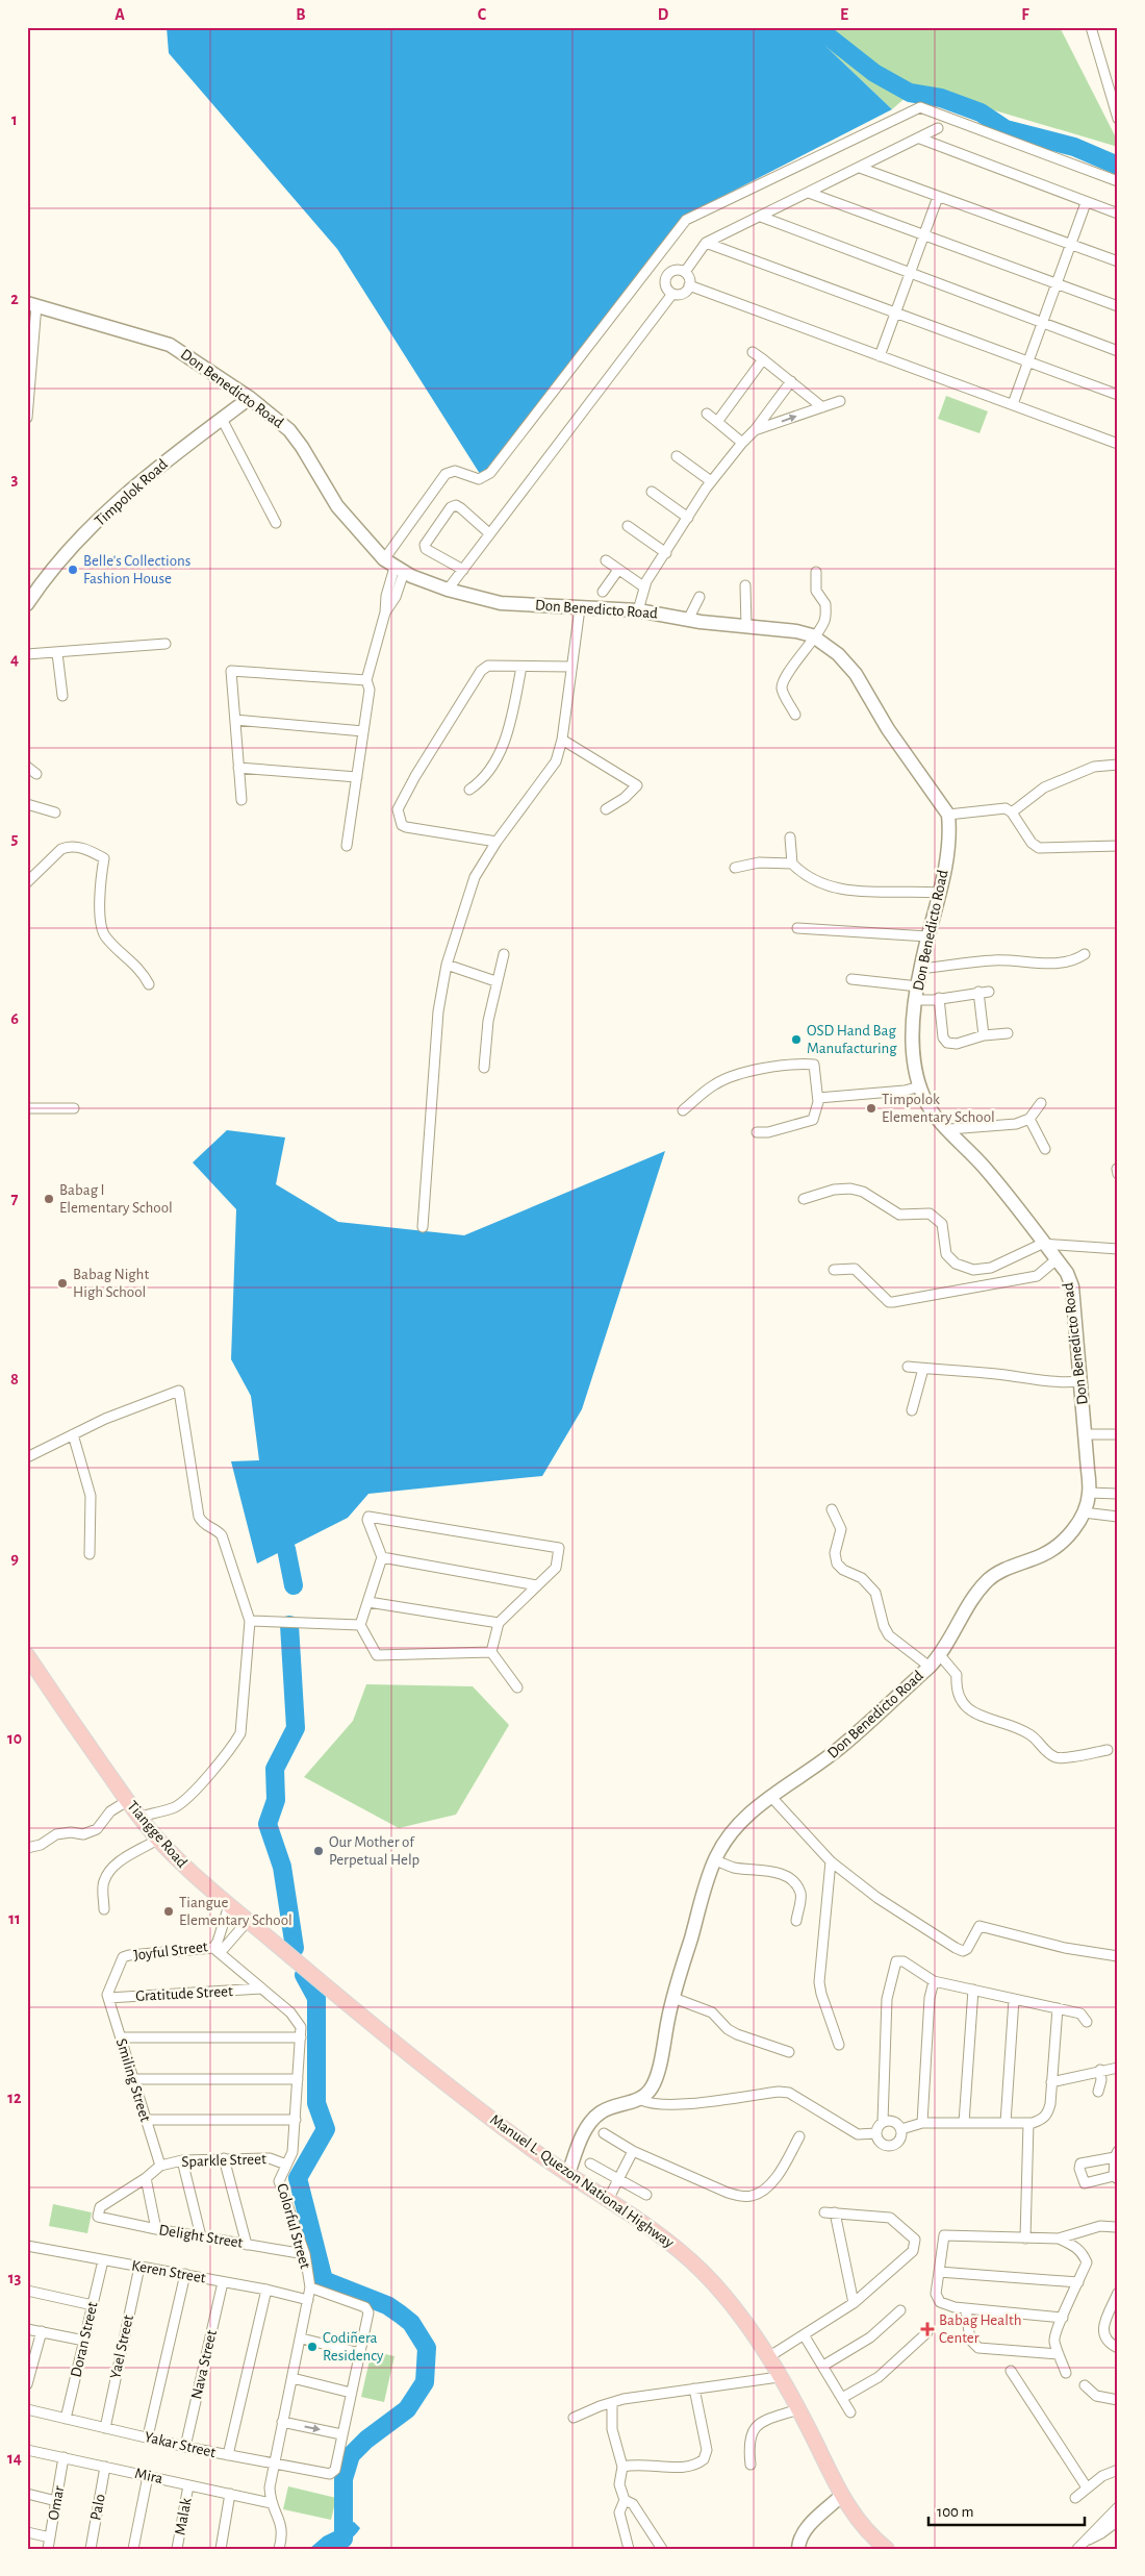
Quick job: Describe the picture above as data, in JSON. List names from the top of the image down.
{
  "streets": {
    "main road": ["Tiangge Road", "Manuel L. Quezon National Highway"],
    "street": [
      "Don Benedicto Road",
      "Timpolok Road",
      "Joyful Street",
      "Gratitude Street",
      "Smiling Street",
      "Sparkle Street",
      "Colorful Street",
      "Delight Street",
      "Keren Street",
      "Doran Street",
      "Yael Street",
      "Nava Street",
      "Yakar Street",
      "Mira",
      "Omar",
      "Palo",
      "Malak"
    ]
  },
  "crossings": [
    ["Don Benedicto Road", "Timpolok Road"],
    ["Tiangge Road", "Joyful Street"],
    ["Tiangge Road", "Manuel L. Quezon National Highway"],
    ["Joyful Street", "Gratitude Street"],
    ["Joyful Street", "Smiling Street"],
    ["Gratitude Street", "Smiling Street"],
    ["Gratitude Street", "Colorful Street"],
    ["Smiling Street", "Sparkle Street"],
    ["Sparkle Street", "Colorful Street"],
    ["Colorful Street", "Delight Street"],
    ["Colorful Street", "Keren Street"],
    ["Colorful Street", "Yakar Street"],
    ["Colorful Street", "Mira"],
    ["Keren Street", "Doran Street"],
    ["Keren Street", "Yael Street"],
    ["Keren Street", "Nava Street"],
    ["Doran Street", "Yakar Street"],
    ["Yael Street", "Yakar Street"],
    ["Nava Street", "Yakar Street"],
    ["Mira", "Omar"],
    ["Mira", "Palo"],
    ["Mira", "Malak"]
  ],
  "places": {
    "other": [
      "Belle's Collections Fashion House",
      "OSD Hand Bag Manufacturing",
      "Timpolok Elementary School",
      "Babag I Elementary School",
      "Babag Night High School",
      "Our Mother of Perpetual Help",
      "Tiangue Elementary School",
      "Codiñera Residency"
    ],
    "health": ["Babag Health Center"]
  },
  "scale_bar": "100 m",
  "grid": {
    "columns": [
      "A",
      "B",
      "C",
      "D",
      "E",
      "F"
    ],
    "rows": [
      "1",
      "2",
      "3",
      "4",
      "5",
      "6",
      "7",
      "8",
      "9",
      "10",
      "11",
      "12",
      "13",
      "14"
    ]
  }
}
